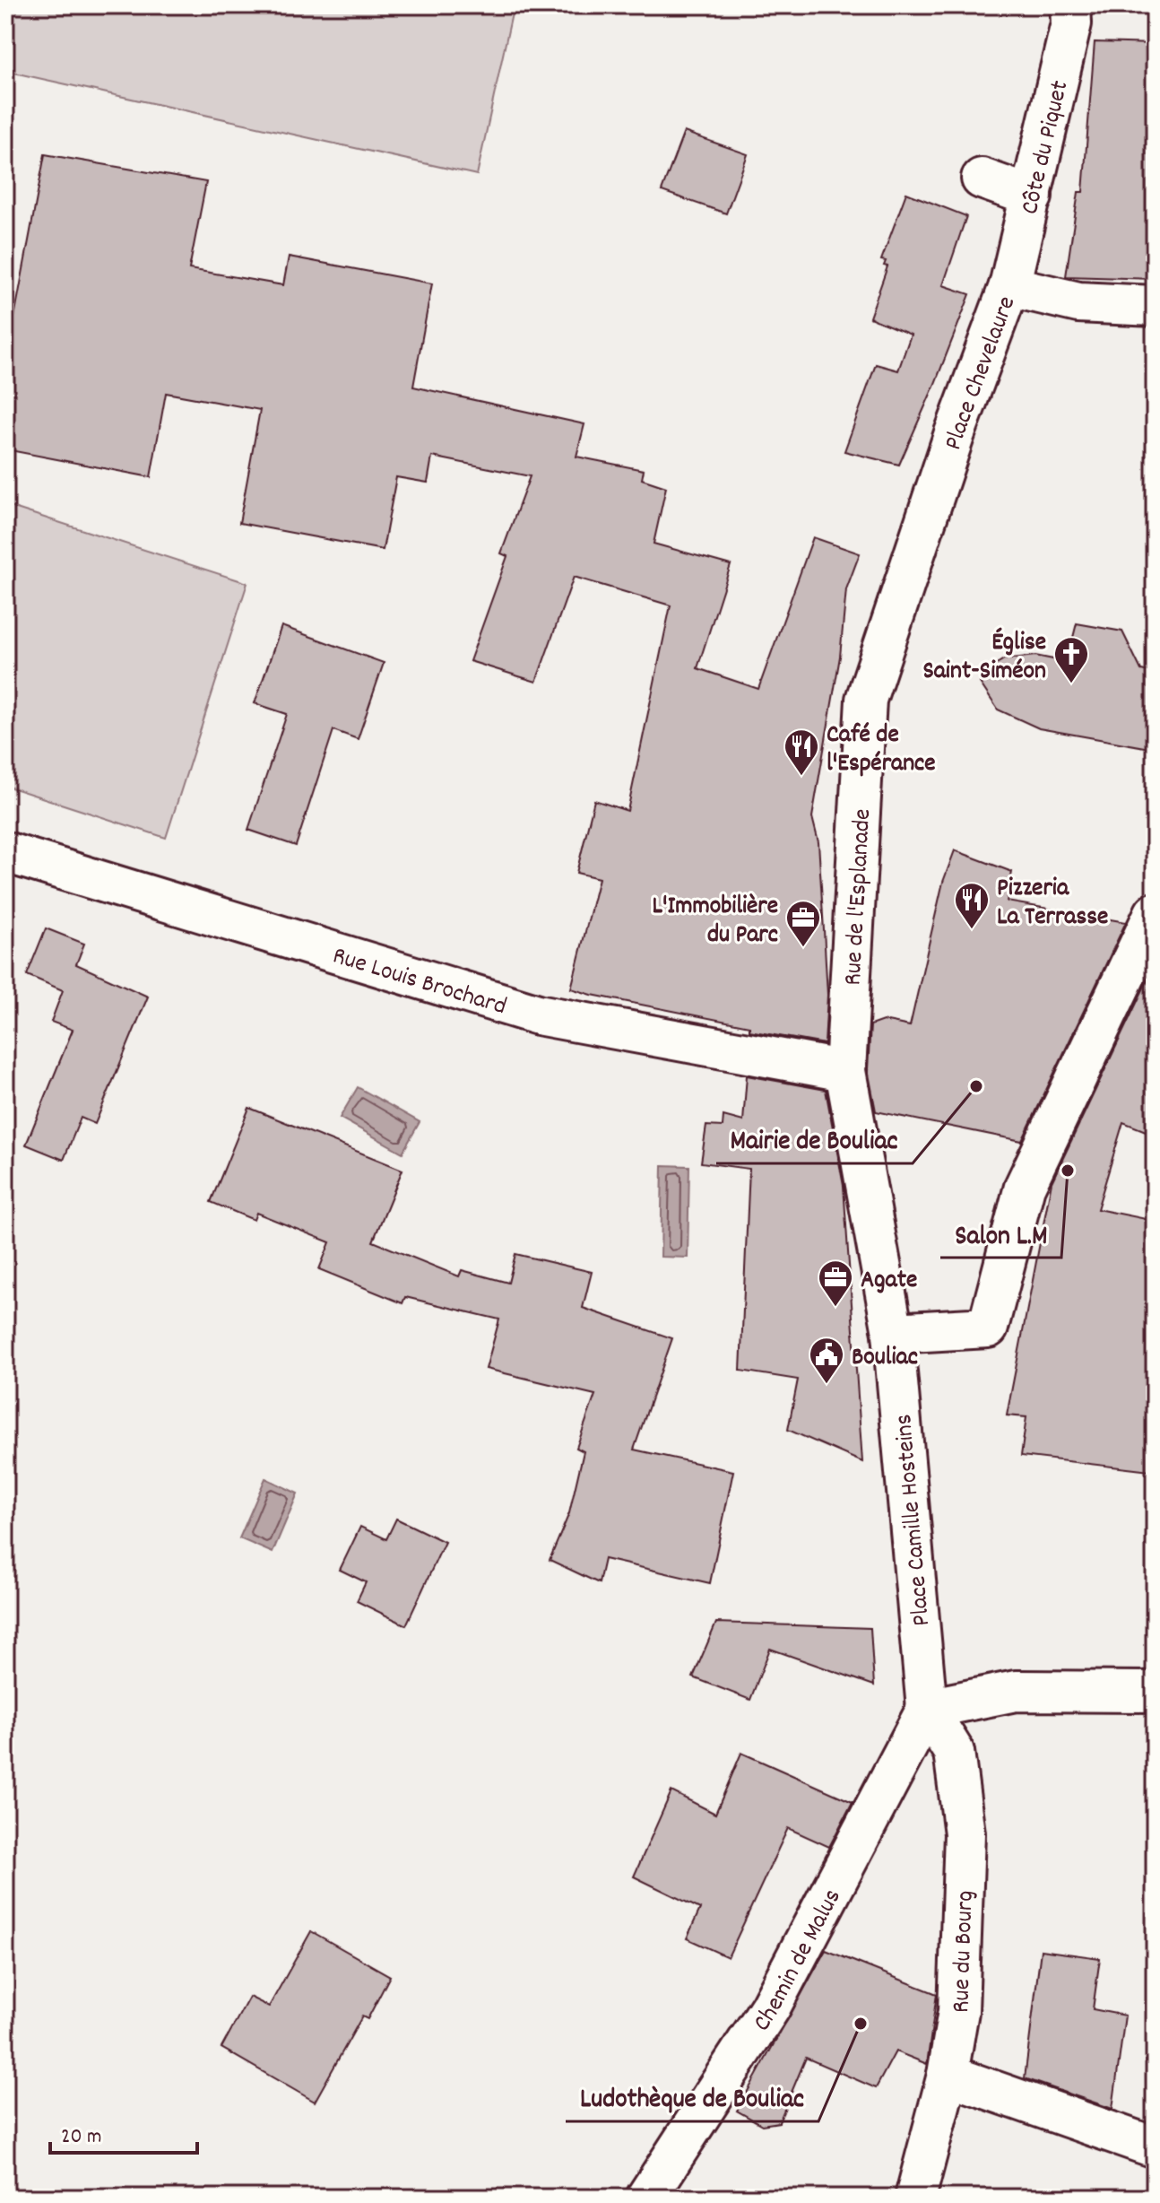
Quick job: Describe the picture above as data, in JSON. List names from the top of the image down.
{
  "streets": {
    "street": [
      "Côte du Piquet",
      "Place Chevelaure",
      "Rue de l'Esplanade",
      "Rue Louis Brochard",
      "Place Camille Hosteins",
      "Rue du Bourg",
      "Chemin de Malus"
    ]
  },
  "crossings": [
    ["Côte du Piquet", "Place Chevelaure"],
    ["Place Chevelaure", "Rue de l'Esplanade"],
    ["Rue de l'Esplanade", "Rue Louis Brochard"],
    ["Rue de l'Esplanade", "Place Camille Hosteins"],
    ["Rue Louis Brochard", "Place Camille Hosteins"],
    ["Place Camille Hosteins", "Rue du Bourg"],
    ["Place Camille Hosteins", "Chemin de Malus"],
    ["Rue du Bourg", "Chemin de Malus"]
  ],
  "places": {
    "church": ["Église Saint-Siméon"],
    "restaurant": ["Café de l'Espérance", "Pizzeria La Terrasse"],
    "office": ["L'Immobilière du Parc", "Agate"],
    "other": ["Mairie de Bouliac", "Salon L.M", "Ludothèque de Bouliac"],
    "public building": ["Bouliac"]
  },
  "scale_bar": "20 m"
}
